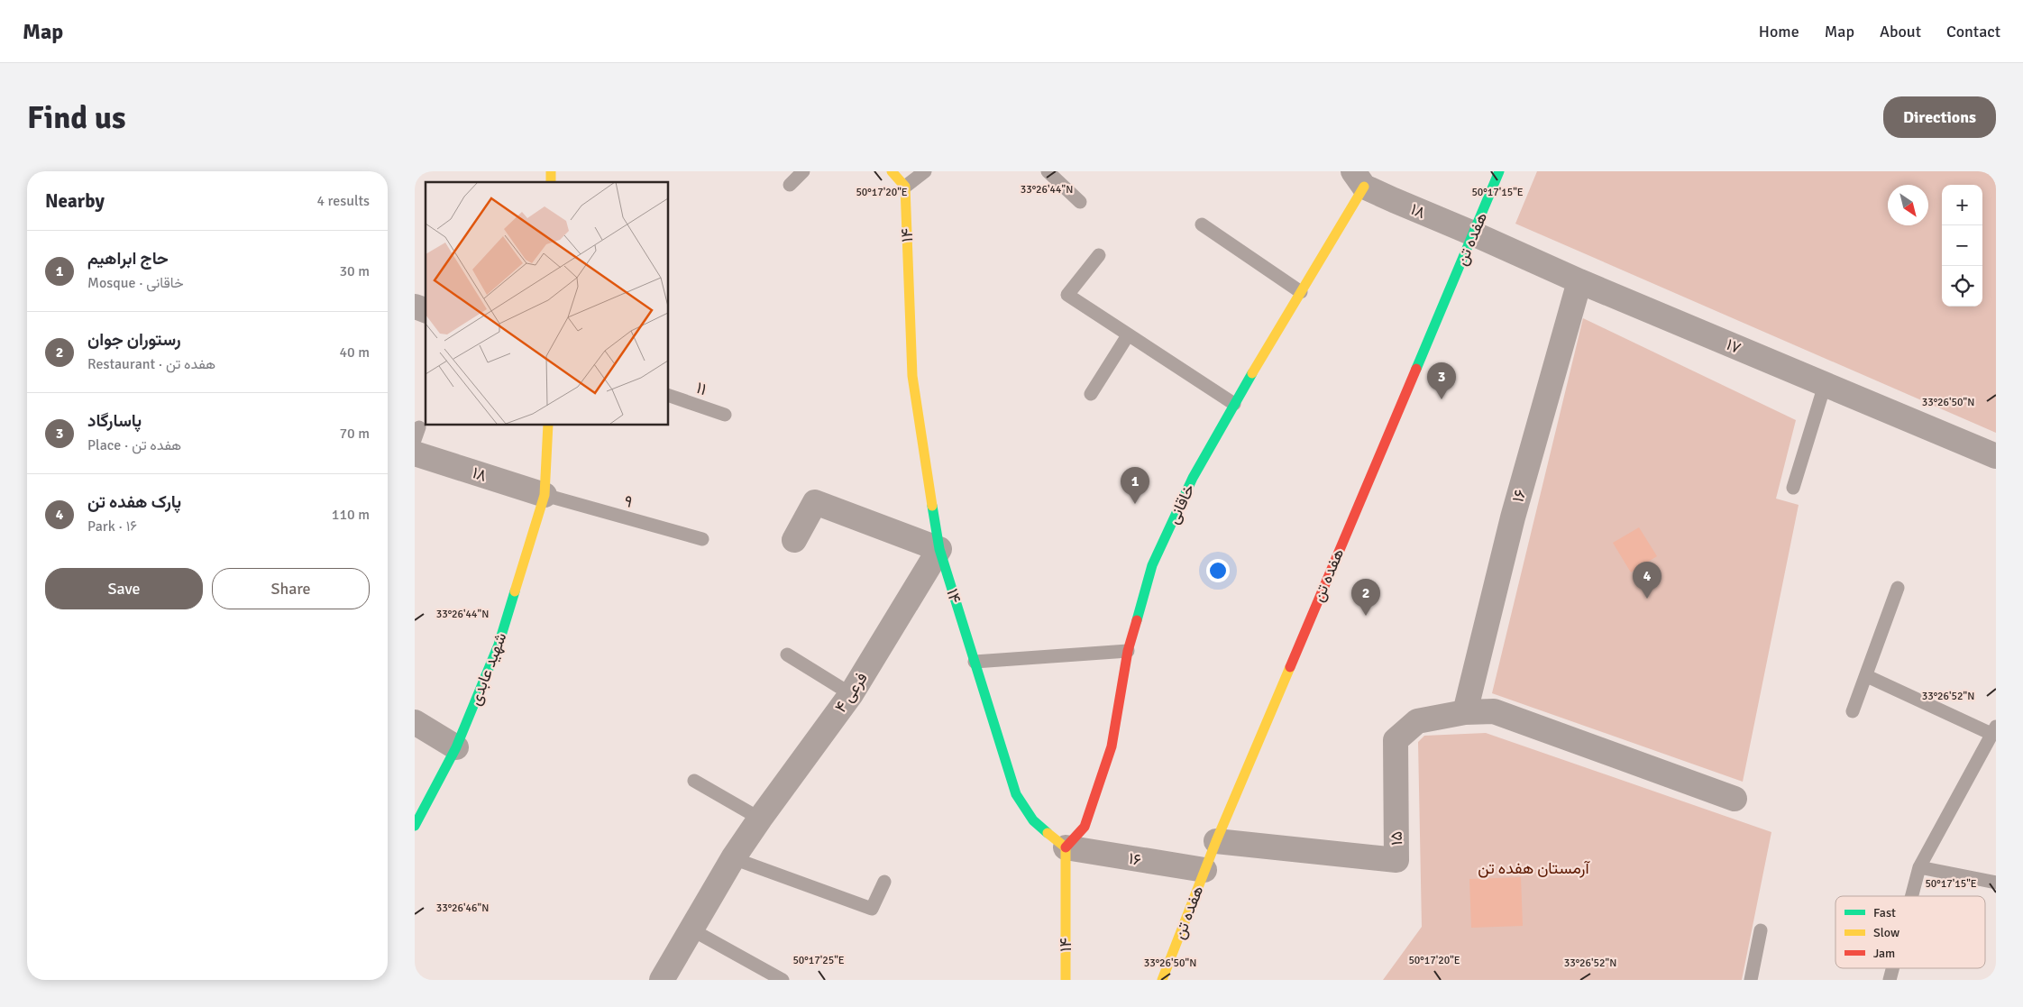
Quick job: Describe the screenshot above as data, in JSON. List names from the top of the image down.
{
  "streets": {
    "street": [
      "۱۸",
      "۱۴",
      "هفده تن",
      "۱۷",
      "۱۶",
      "خاقانی",
      "شهید عابدی",
      "فرعی ۴",
      "۱۵"
    ],
    "lane": ["۱۱", "۹"]
  },
  "crossings": [
    ["۱۸", "هفده تن"],
    ["۱۸", "۱۷"],
    ["۱۸", "۹"],
    ["۱۸", "خاقانی"],
    ["۱۸", "شهید عابدی"],
    ["۱۴", "۱۶"],
    ["۱۴", "خاقانی"],
    ["۱۴", "فرعی ۴"],
    ["هفده تن", "۱۷"],
    ["هفده تن", "۱۶"],
    ["هفده تن", "۱۵"],
    ["۱۷", "۱۶"],
    ["۱۶", "خاقانی"],
    ["۱۶", "۱۵"],
    ["۹", "شهید عابدی"]
  ],
  "parks": ["آرمستان هفده تن"],
  "legend": ["Fast", "Slow", "Jam"],
  "north": "bottom right",
  "page": {
    "header": "Map",
    "nav": [
      "Home",
      "Map",
      "About",
      "Contact"
    ],
    "buttons": [
      "Directions",
      ["Save", "Share"]
    ],
    "title": "Find us",
    "heading": ["Nearby", "4 results"],
    "map_buttons": ["+", "−"],
    "list": [
      {
        "mark": "1",
        "name": "حاج ابراهیم",
        "note": "Mosque · خاقانی",
        "value": "30 m"
      },
      {
        "mark": "2",
        "name": "رستوران جوان",
        "note": "Restaurant · هفده تن",
        "value": "40 m"
      },
      {
        "mark": "3",
        "name": "پاسارگاد",
        "note": "Place · هفده تن",
        "value": "70 m"
      },
      {
        "mark": "4",
        "name": "پارک هفده تن",
        "note": "Park · ۱۶",
        "value": "110 m"
      }
    ],
    "pins": [
      "3",
      "1",
      "4",
      "2"
    ]
  },
  "coordinates": [
    "33°26'44\"N",
    "50°17'20\"E",
    "50°17'15\"E",
    "33°26'50\"N",
    "33°26'52\"N",
    "33°26'46\"N",
    "50°17'25\"E"
  ]
}
